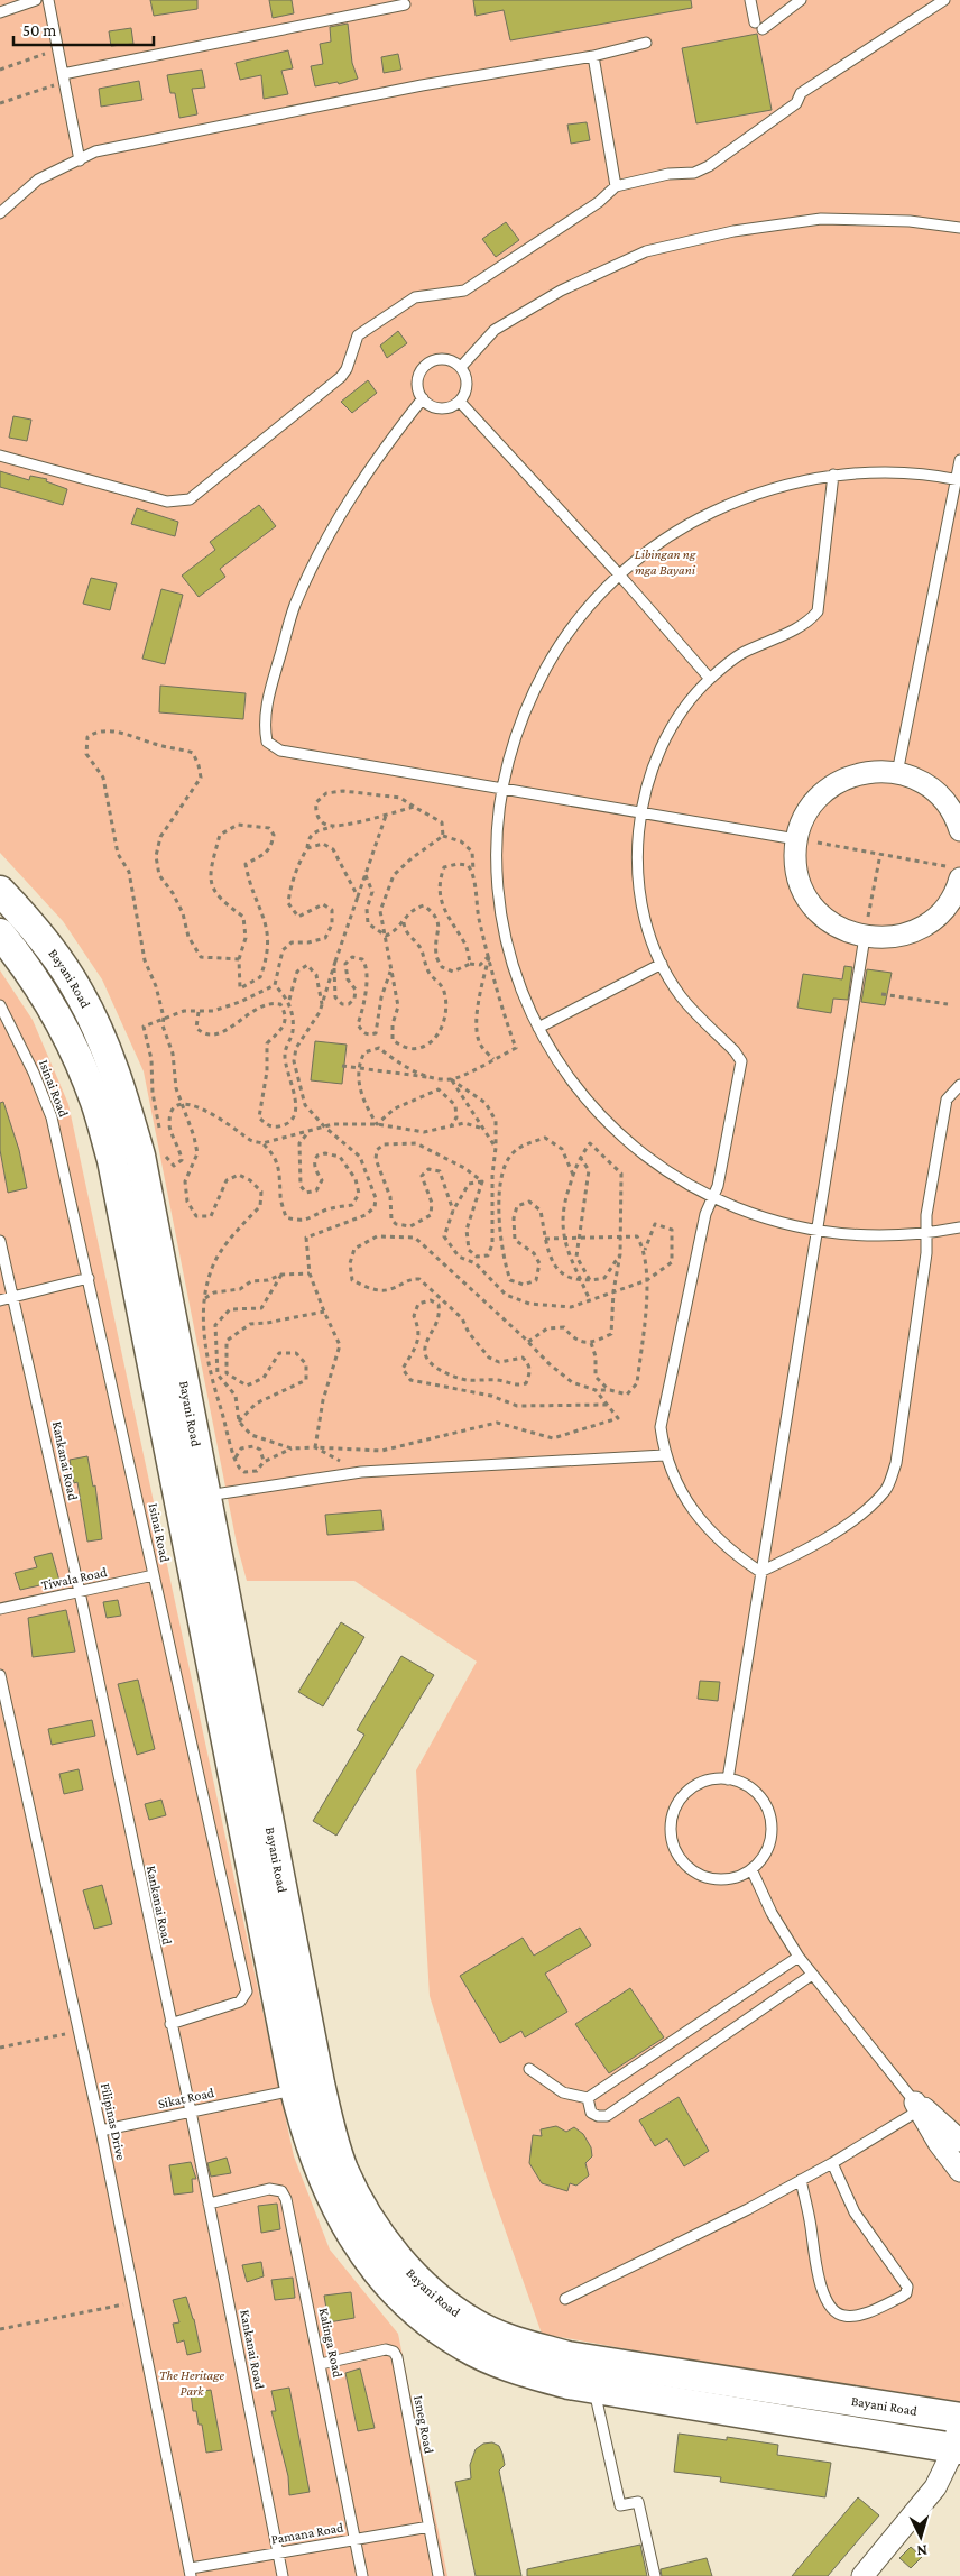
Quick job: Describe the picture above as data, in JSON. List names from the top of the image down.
{
  "streets": {
    "main road": ["Bayani Road"],
    "lane": [
      "Isinai Road",
      "Kankanai Road",
      "Tiwala Road",
      "Sikat Road",
      "Filipinas Drive",
      "Kalinga Road",
      "Isneg Road",
      "Pamana Road"
    ]
  },
  "crossings": [
    ["Bayani Road", "Sikat Road"],
    ["Isinai Road", "Kankanai Road"],
    ["Isinai Road", "Tiwala Road"],
    ["Kankanai Road", "Tiwala Road"],
    ["Kankanai Road", "Sikat Road"],
    ["Kankanai Road", "Kalinga Road"],
    ["Kankanai Road", "Pamana Road"],
    ["Sikat Road", "Filipinas Drive"],
    ["Filipinas Drive", "Pamana Road"],
    ["Kalinga Road", "Isneg Road"],
    ["Kalinga Road", "Pamana Road"],
    ["Isneg Road", "Pamana Road"]
  ],
  "parks": ["Libingan ng mga Bayani", "The Heritage Park"],
  "scale_bar": "50 m",
  "north": "bottom"
}
